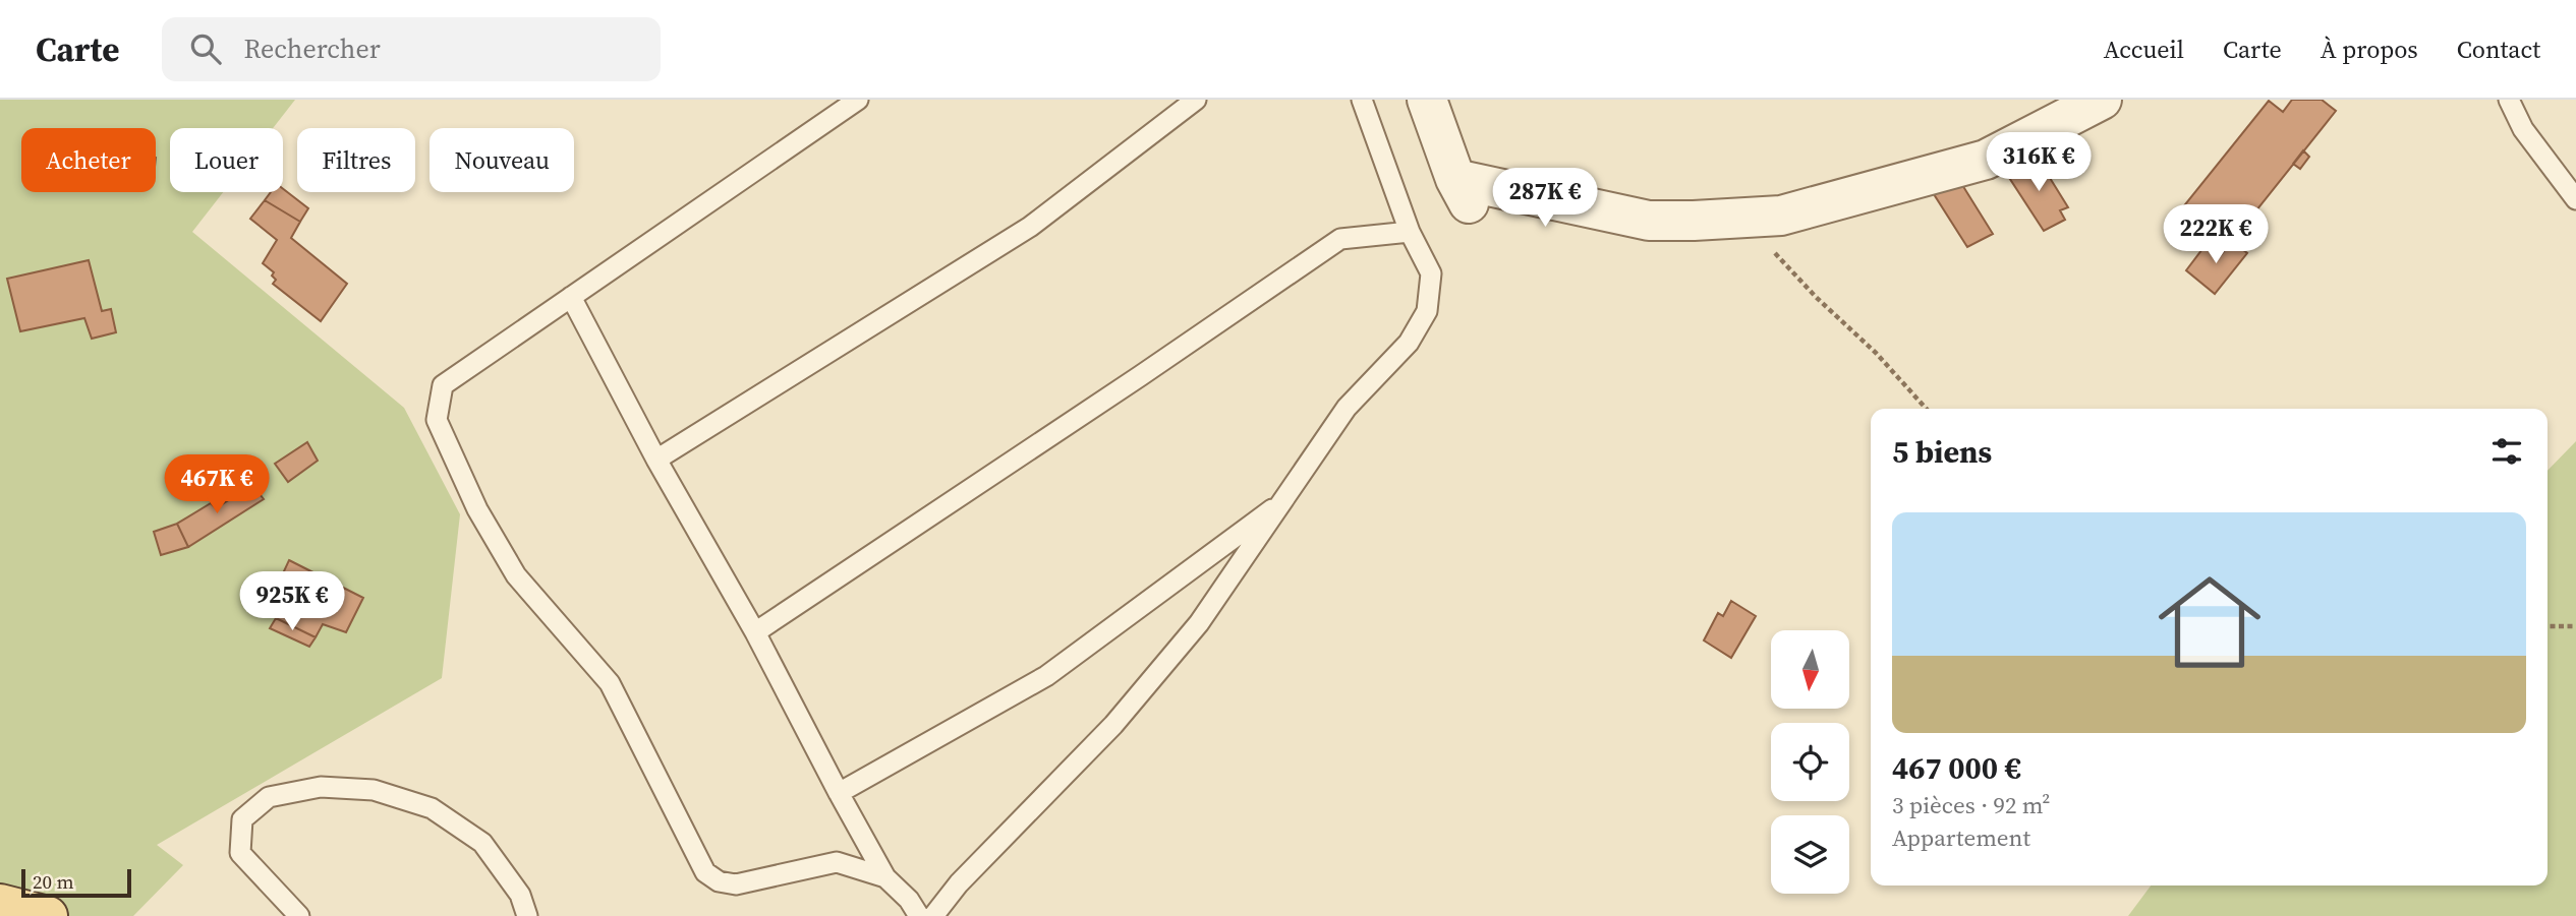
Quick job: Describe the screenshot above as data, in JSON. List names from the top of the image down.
{
  "scale_bar": "20 m",
  "north": "bottom",
  "page": {
    "header": "Carte",
    "search": "Rechercher",
    "nav": [
      "Accueil",
      "Carte",
      "À propos",
      "Contact"
    ],
    "chip": [
      "Acheter",
      "Louer",
      "Filtres",
      "Nouveau"
    ],
    "price": [
      "316K €",
      "287K €",
      "222K €",
      "467K €",
      "925K €"
    ],
    "heading": "5 biens",
    "list": [
      {
        "name": "467 000 €",
        "note": "3 pièces · 92 m² · Appartement"
      }
    ],
    "scale": "20 m"
  }
}
